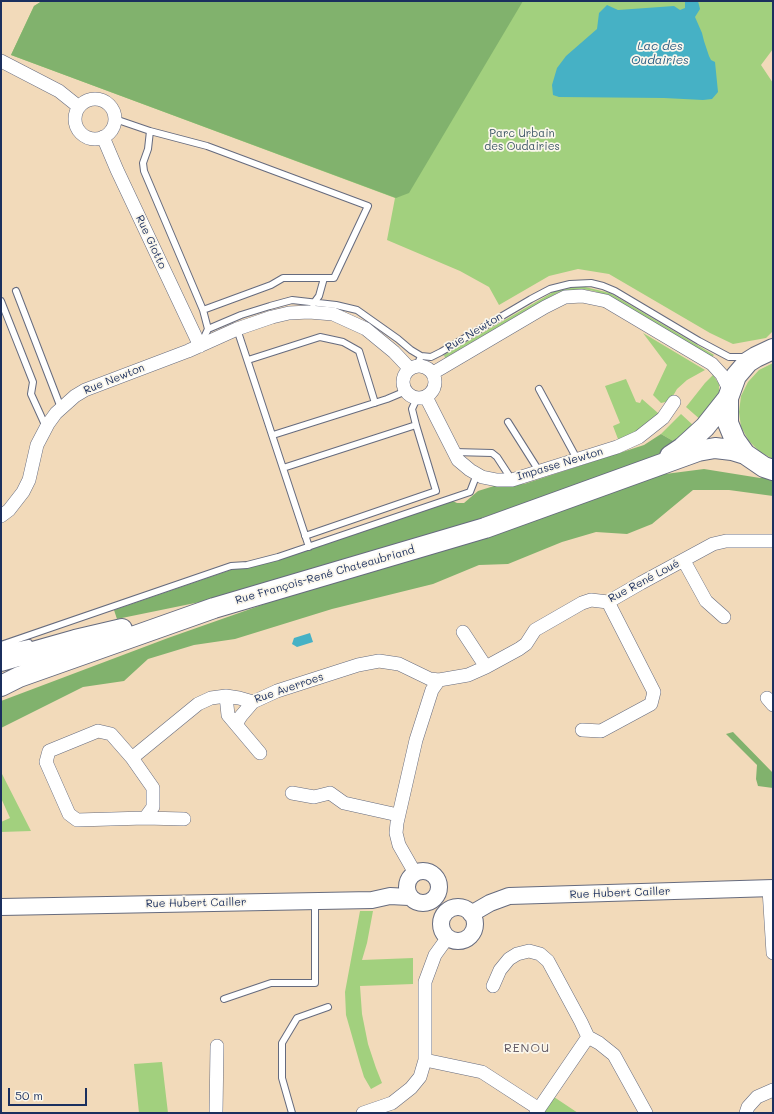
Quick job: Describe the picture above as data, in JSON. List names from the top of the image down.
{
  "streets": {
    "main road": ["Rue François-René Chateaubriand"],
    "street": [
      "Rue Giotto",
      "Rue Newton",
      "Impasse Newton",
      "Rue René Loué",
      "Rue Averroes",
      "Rue Hubert Cailler"
    ]
  },
  "crossings": [
    ["Rue Giotto", "Rue Newton"],
    ["Rue Newton", "Impasse Newton"],
    ["Rue Newton", "Rue François-René Chateaubriand"],
    ["Rue René Loué", "Rue Averroes"]
  ],
  "districts": ["RENOU"],
  "water": ["Lac des Oudairies"],
  "parks": ["Parc Urbain des Oudairies"],
  "scale_bar": "50 m"
}
